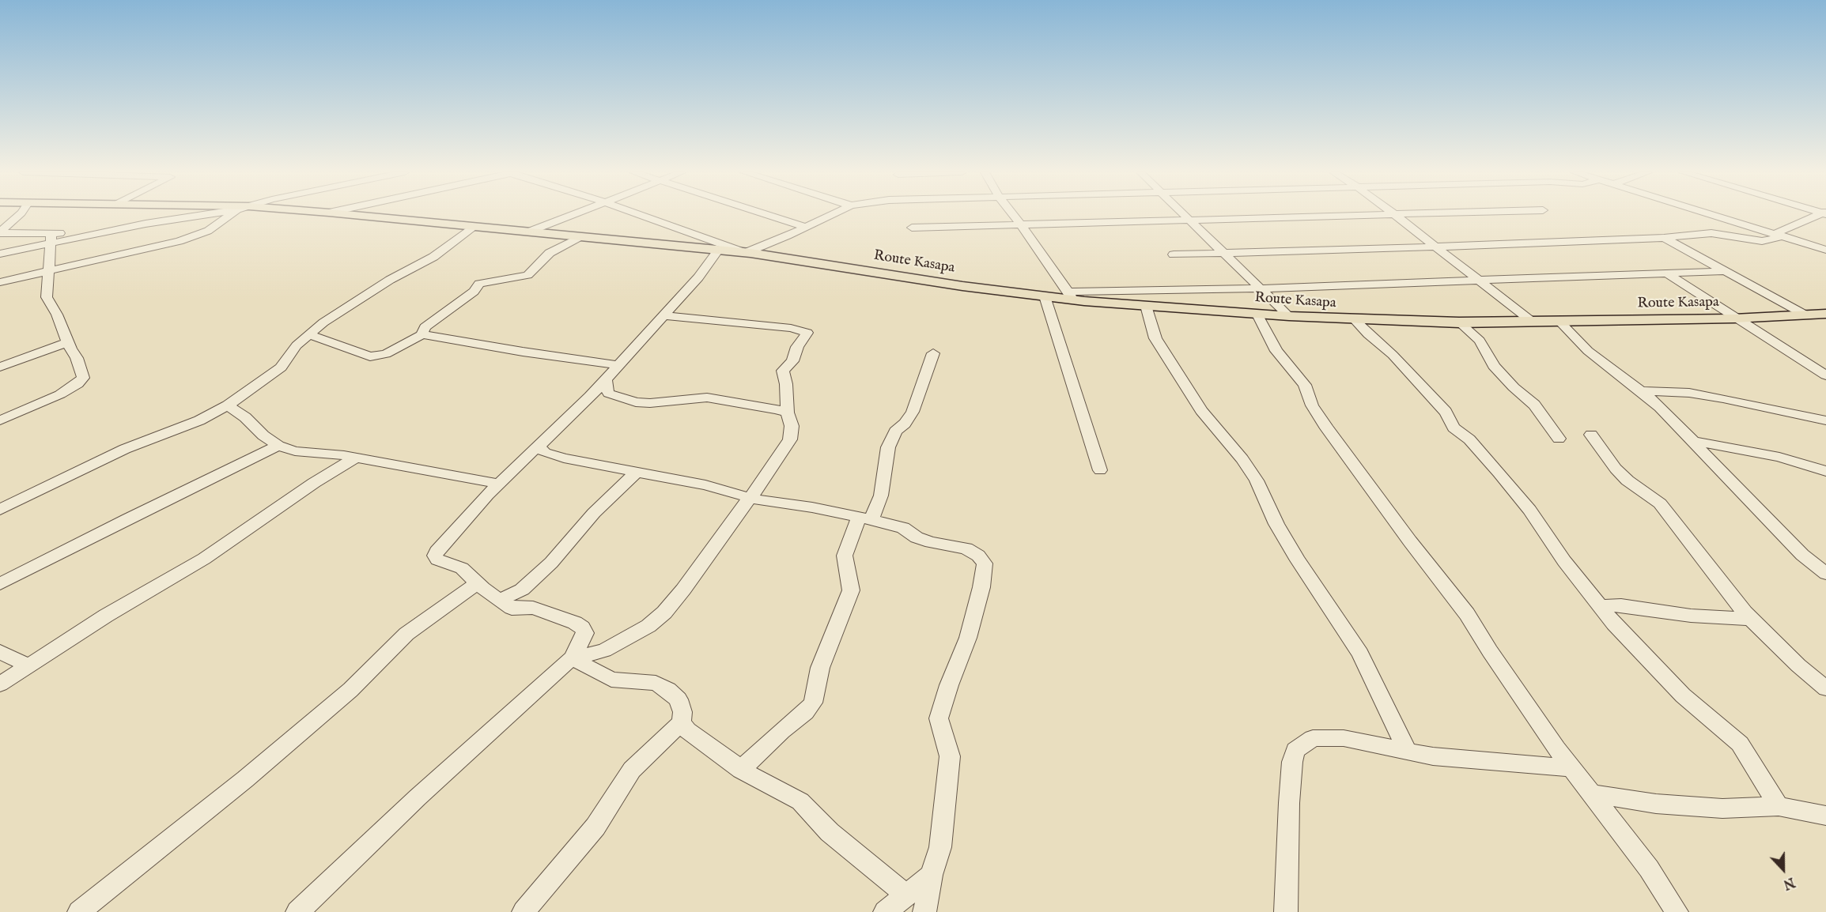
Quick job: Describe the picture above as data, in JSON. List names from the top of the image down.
{
  "streets": {
    "main road": ["Route Kasapa"]
  },
  "north": "bottom"
}
